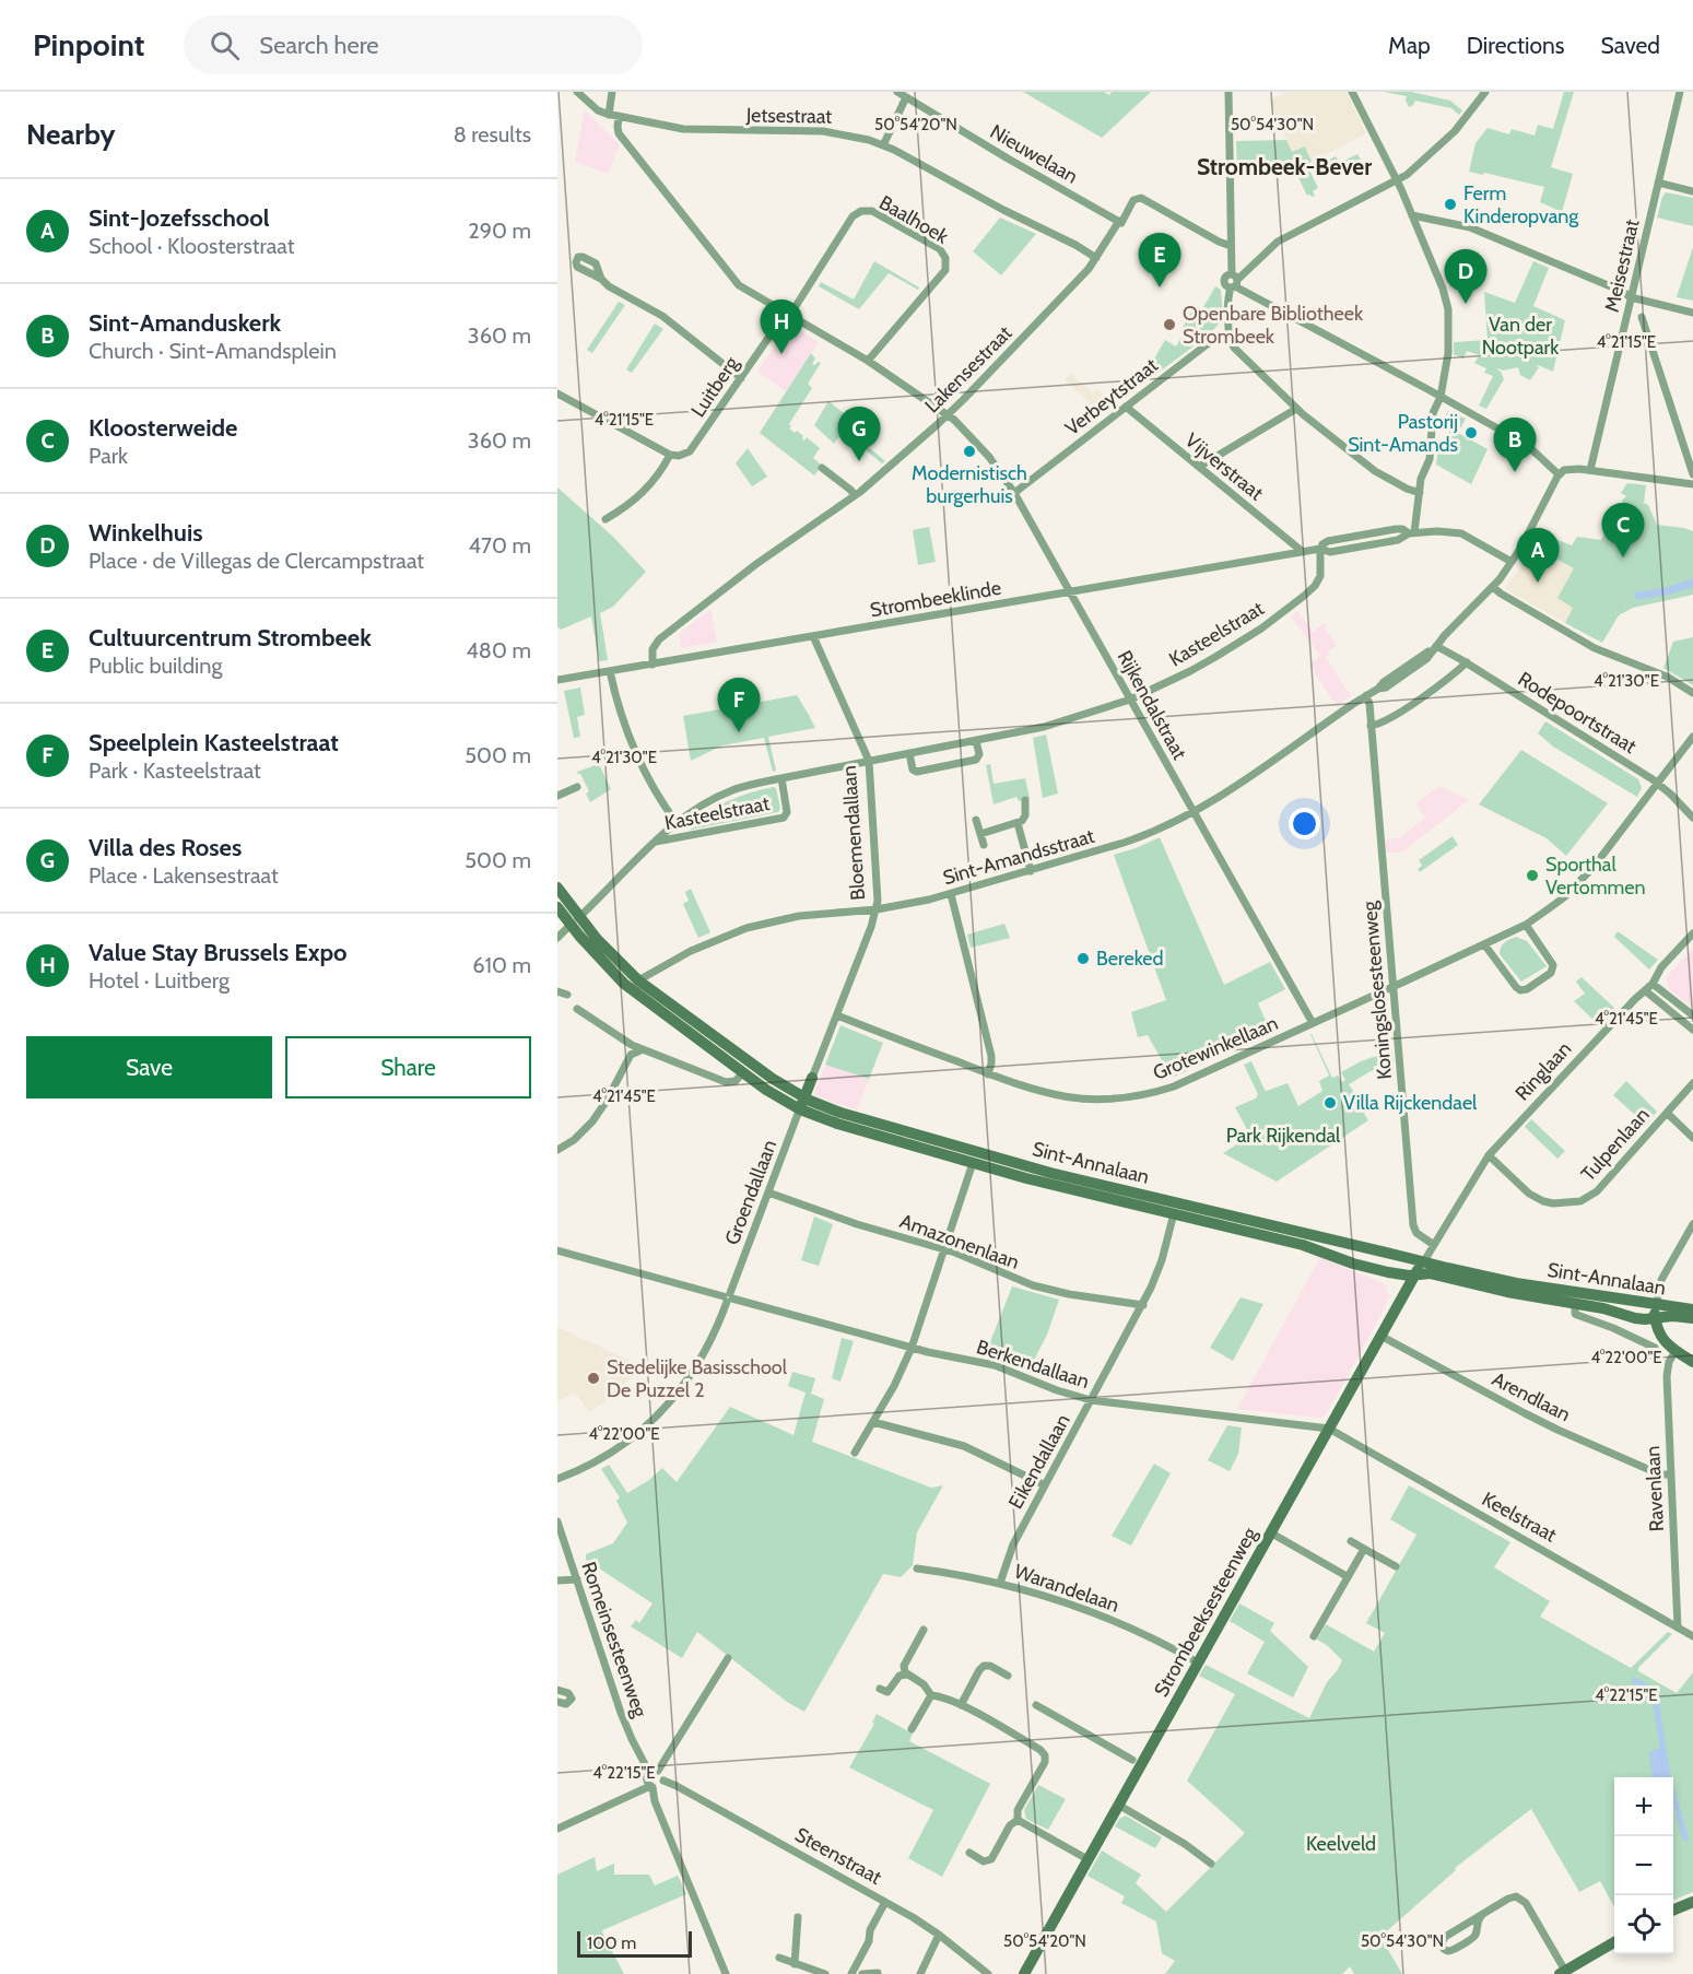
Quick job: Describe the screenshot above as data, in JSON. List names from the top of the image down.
{
  "streets": {
    "main road": ["Bloemendallaan", "Sint-Annalaan", "Strombeeksesteenweg"],
    "street": [
      "Jetsestraat",
      "Nieuwelaan",
      "Baalhoek",
      "Meisestraat",
      "Lakensestraat",
      "Luitberg",
      "Verbeytstraat",
      "Vijverstraat",
      "Strombeeklinde",
      "Kasteelstraat",
      "Rijkendalstraat",
      "Rodepoortstraat",
      "Sint-Amandsstraat",
      "Koningslosesteenweg",
      "Grotewinkellaan",
      "Ringlaan",
      "Tulpenlaan",
      "Groendallaan",
      "Amazonenlaan",
      "Berkendallaan",
      "Arendlaan",
      "Eikendallaan",
      "Ravenlaan",
      "Keelstraat",
      "Warandelaan",
      "Romeinsesteenweg",
      "Steenstraat"
    ]
  },
  "crossings": [
    ["Jetsestraat", "Lakensestraat"],
    ["Jetsestraat", "Rijkendalstraat"],
    ["Nieuwelaan", "Lakensestraat"],
    ["Baalhoek", "Luitberg"],
    ["Baalhoek", "Rijkendalstraat"],
    ["Lakensestraat", "Strombeeklinde"],
    ["Lakensestraat", "Rijkendalstraat"],
    ["Luitberg", "Rijkendalstraat"],
    ["Verbeytstraat", "Vijverstraat"],
    ["Verbeytstraat", "Rijkendalstraat"],
    ["Vijverstraat", "Strombeeklinde"],
    ["Strombeeklinde", "Kasteelstraat"],
    ["Strombeeklinde", "Rijkendalstraat"],
    ["Strombeeklinde", "Bloemendallaan"],
    ["Strombeeklinde", "Sint-Amandsstraat"],
    ["Kasteelstraat", "Rijkendalstraat"],
    ["Kasteelstraat", "Bloemendallaan"],
    ["Kasteelstraat", "Sint-Annalaan"],
    ["Rijkendalstraat", "Sint-Amandsstraat"],
    ["Rijkendalstraat", "Grotewinkellaan"],
    ["Rodepoortstraat", "Sint-Amandsstraat"],
    ["Rodepoortstraat", "Grotewinkellaan"],
    ["Bloemendallaan", "Sint-Amandsstraat"],
    ["Bloemendallaan", "Grotewinkellaan"],
    ["Bloemendallaan", "Sint-Annalaan"],
    ["Bloemendallaan", "Groendallaan"],
    ["Sint-Amandsstraat", "Koningslosesteenweg"],
    ["Sint-Amandsstraat", "Sint-Annalaan"],
    ["Koningslosesteenweg", "Grotewinkellaan"],
    ["Koningslosesteenweg", "Ringlaan"],
    ["Ringlaan", "Tulpenlaan"],
    ["Sint-Annalaan", "Groendallaan"],
    ["Sint-Annalaan", "Eikendallaan"],
    ["Sint-Annalaan", "Strombeeksesteenweg"],
    ["Groendallaan", "Amazonenlaan"],
    ["Groendallaan", "Berkendallaan"],
    ["Amazonenlaan", "Eikendallaan"],
    ["Berkendallaan", "Eikendallaan"],
    ["Berkendallaan", "Keelstraat"],
    ["Berkendallaan", "Strombeeksesteenweg"],
    ["Arendlaan", "Ravenlaan"],
    ["Arendlaan", "Strombeeksesteenweg"],
    ["Eikendallaan", "Warandelaan"],
    ["Ravenlaan", "Keelstraat"],
    ["Keelstraat", "Strombeeksesteenweg"],
    ["Warandelaan", "Strombeeksesteenweg"]
  ],
  "districts": ["Strombeek-Bever"],
  "parks": ["Van der Nootpark", "Park Rijkendal", "Keelveld"],
  "places": [
    "Ferm Kinderopvang",
    "Openbare Bibliotheek Strombeek",
    "Pastorij Sint-Amands",
    "Modernistisch burgerhuis",
    "Sporthal Vertommen",
    "Bereked",
    "Villa Rijckendael",
    "Stedelijke Basisschool De Puzzel 2"
  ],
  "scale_bar": "100 m",
  "page": {
    "header": "Pinpoint",
    "search": "Search here",
    "nav": ["Map", "Directions", "Saved"],
    "heading": ["Nearby", "8 results"],
    "list": [
      {
        "mark": "A",
        "name": "Sint-Jozefsschool",
        "note": "School · Kloosterstraat",
        "value": "290 m"
      },
      {
        "mark": "B",
        "name": "Sint-Amanduskerk",
        "note": "Church · Sint-Amandsplein",
        "value": "360 m"
      },
      {
        "mark": "C",
        "name": "Kloosterweide",
        "note": "Park",
        "value": "360 m"
      },
      {
        "mark": "D",
        "name": "Winkelhuis",
        "note": "Place · de Villegas de Clercampstraat",
        "value": "470 m"
      },
      {
        "mark": "E",
        "name": "Cultuurcentrum Strombeek",
        "note": "Public building",
        "value": "480 m"
      },
      {
        "mark": "F",
        "name": "Speelplein Kasteelstraat",
        "note": "Park · Kasteelstraat",
        "value": "500 m"
      },
      {
        "mark": "G",
        "name": "Villa des Roses",
        "note": "Place · Lakensestraat",
        "value": "500 m"
      },
      {
        "mark": "H",
        "name": "Value Stay Brussels Expo",
        "note": "Hotel · Luitberg",
        "value": "610 m"
      }
    ],
    "pins": [
      "E",
      "D",
      "H",
      "G",
      "B",
      "C",
      "A",
      "F"
    ],
    "buttons": ["Save", "Share"],
    "map_buttons": ["+", "−"],
    "scale": "100 m"
  },
  "coordinates": [
    "50°54'20\"N",
    "50°54'30\"N",
    "4°21'15\"E",
    "4°21'30\"E",
    "4°21'45\"E",
    "4°22'00\"E",
    "4°22'15\"E"
  ]
}
